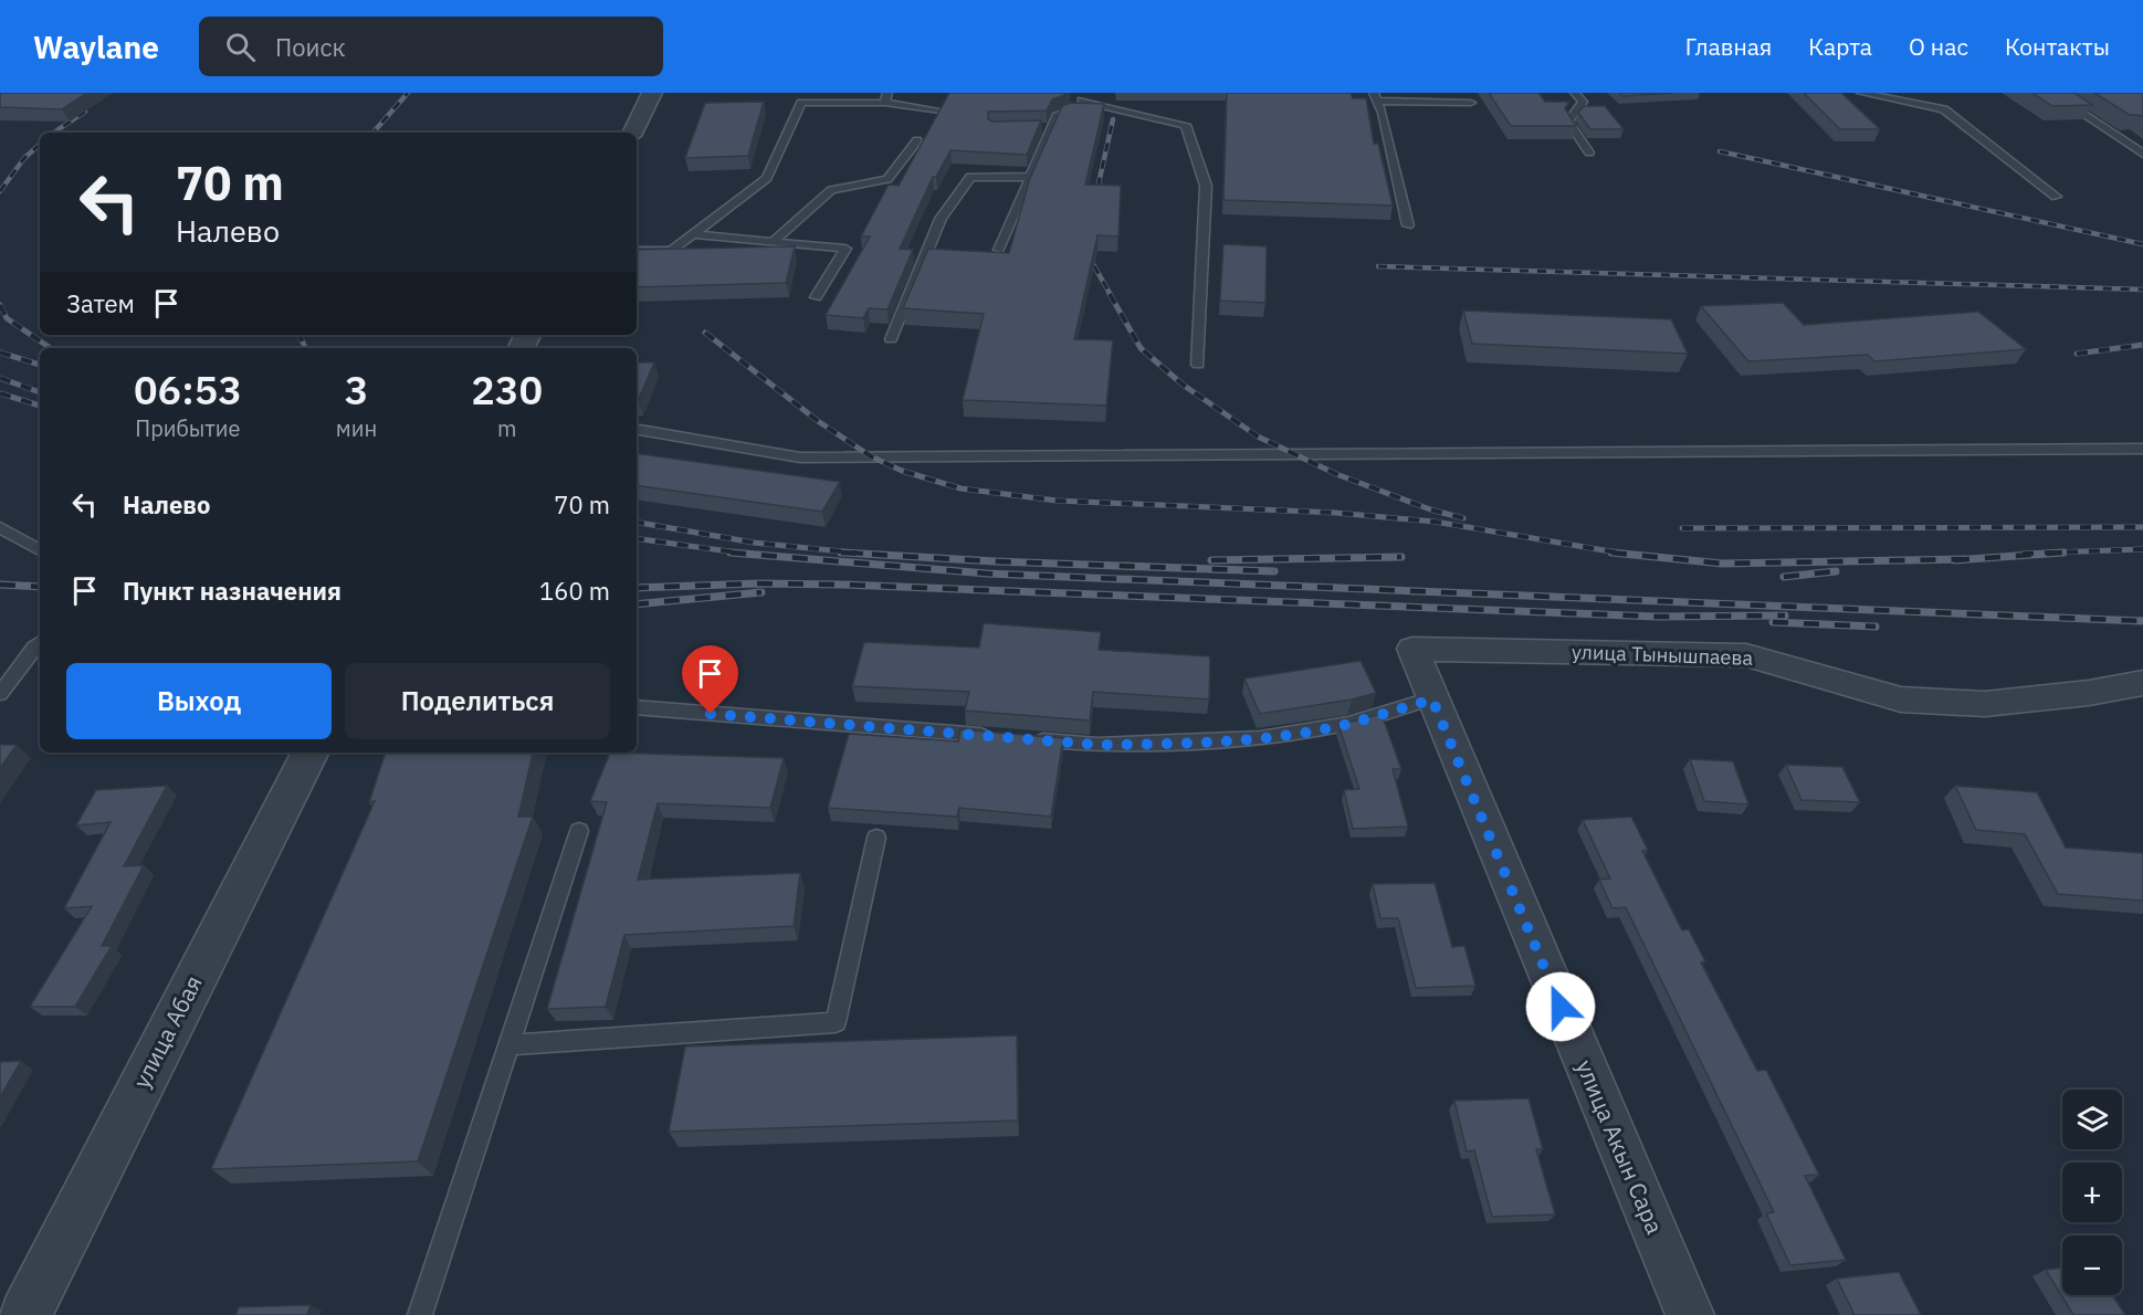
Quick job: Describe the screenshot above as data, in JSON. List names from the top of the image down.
{
  "streets": {
    "street": ["улица Тынышпаева", "улица Абая", "улица Акын Сара"]
  },
  "crossings": [
    ["улица Тынышпаева", "улица Акын Сара"]
  ],
  "page": {
    "header": "Waylane",
    "search": "Поиск",
    "nav": [
      "Главная",
      "Карта",
      "О нас",
      "Контакты"
    ],
    "turn": ["70 m", "Налево"],
    "then": "Затем",
    "eta": [
      "06:53",
      "Прибытие",
      "3",
      "мин",
      "230",
      "m"
    ],
    "list": [
      {
        "name": "Налево",
        "value": "70 m"
      },
      {
        "name": "Пункт назначения",
        "value": "160 m"
      }
    ],
    "buttons": ["Выход", "Поделиться"],
    "map_buttons": ["+", "−"]
  }
}
